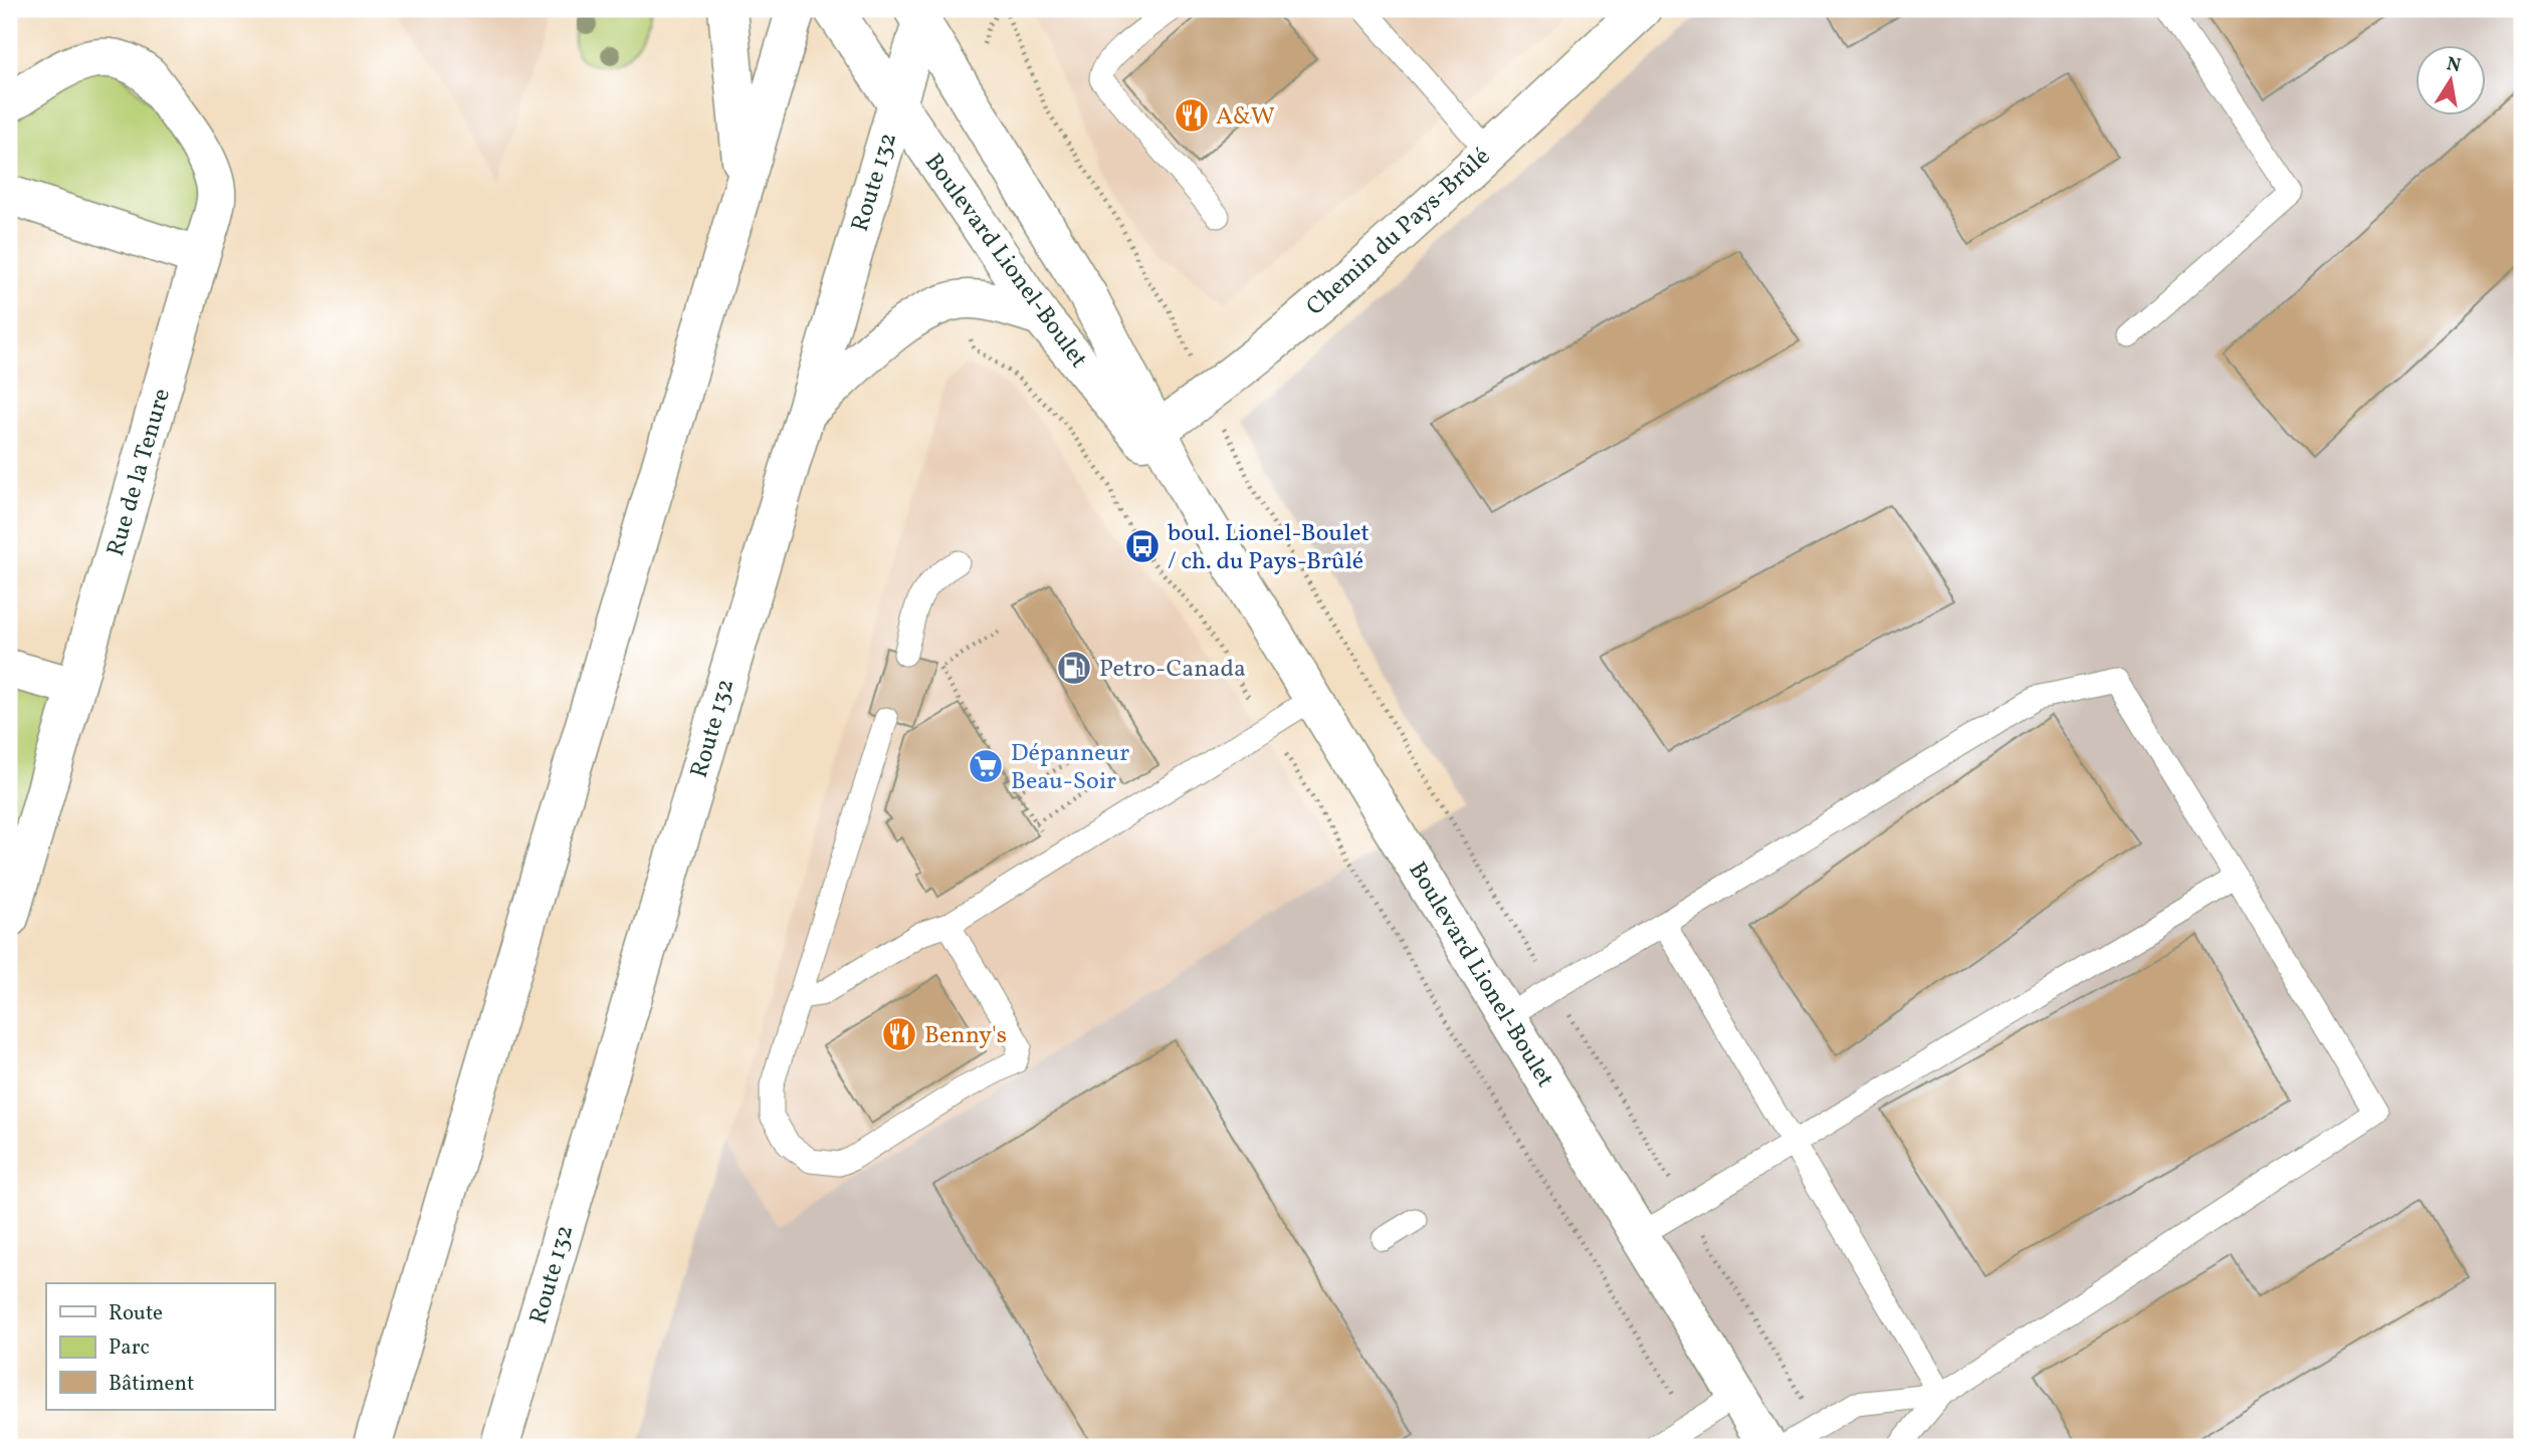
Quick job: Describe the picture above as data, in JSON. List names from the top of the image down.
{
  "streets": {
    "main road": [
      "Route 132",
      "Chemin du Pays-Brûlé",
      "Boulevard Lionel-Boulet",
      "Rue de la Tenure"
    ]
  },
  "crossings": [
    ["Route 132", "Boulevard Lionel-Boulet"],
    ["Chemin du Pays-Brûlé", "Boulevard Lionel-Boulet"]
  ],
  "places": {
    "restaurant": ["A&W", "Benny's"],
    "bus stop": ["boul. Lionel-Boulet / ch. du Pays-Brûlé"],
    "fuel station": ["Petro-Canada"],
    "supermarket": ["Dépanneur Beau-Soir"]
  },
  "legend": ["Route", "Parc", "Bâtiment"],
  "north": "top"
}
